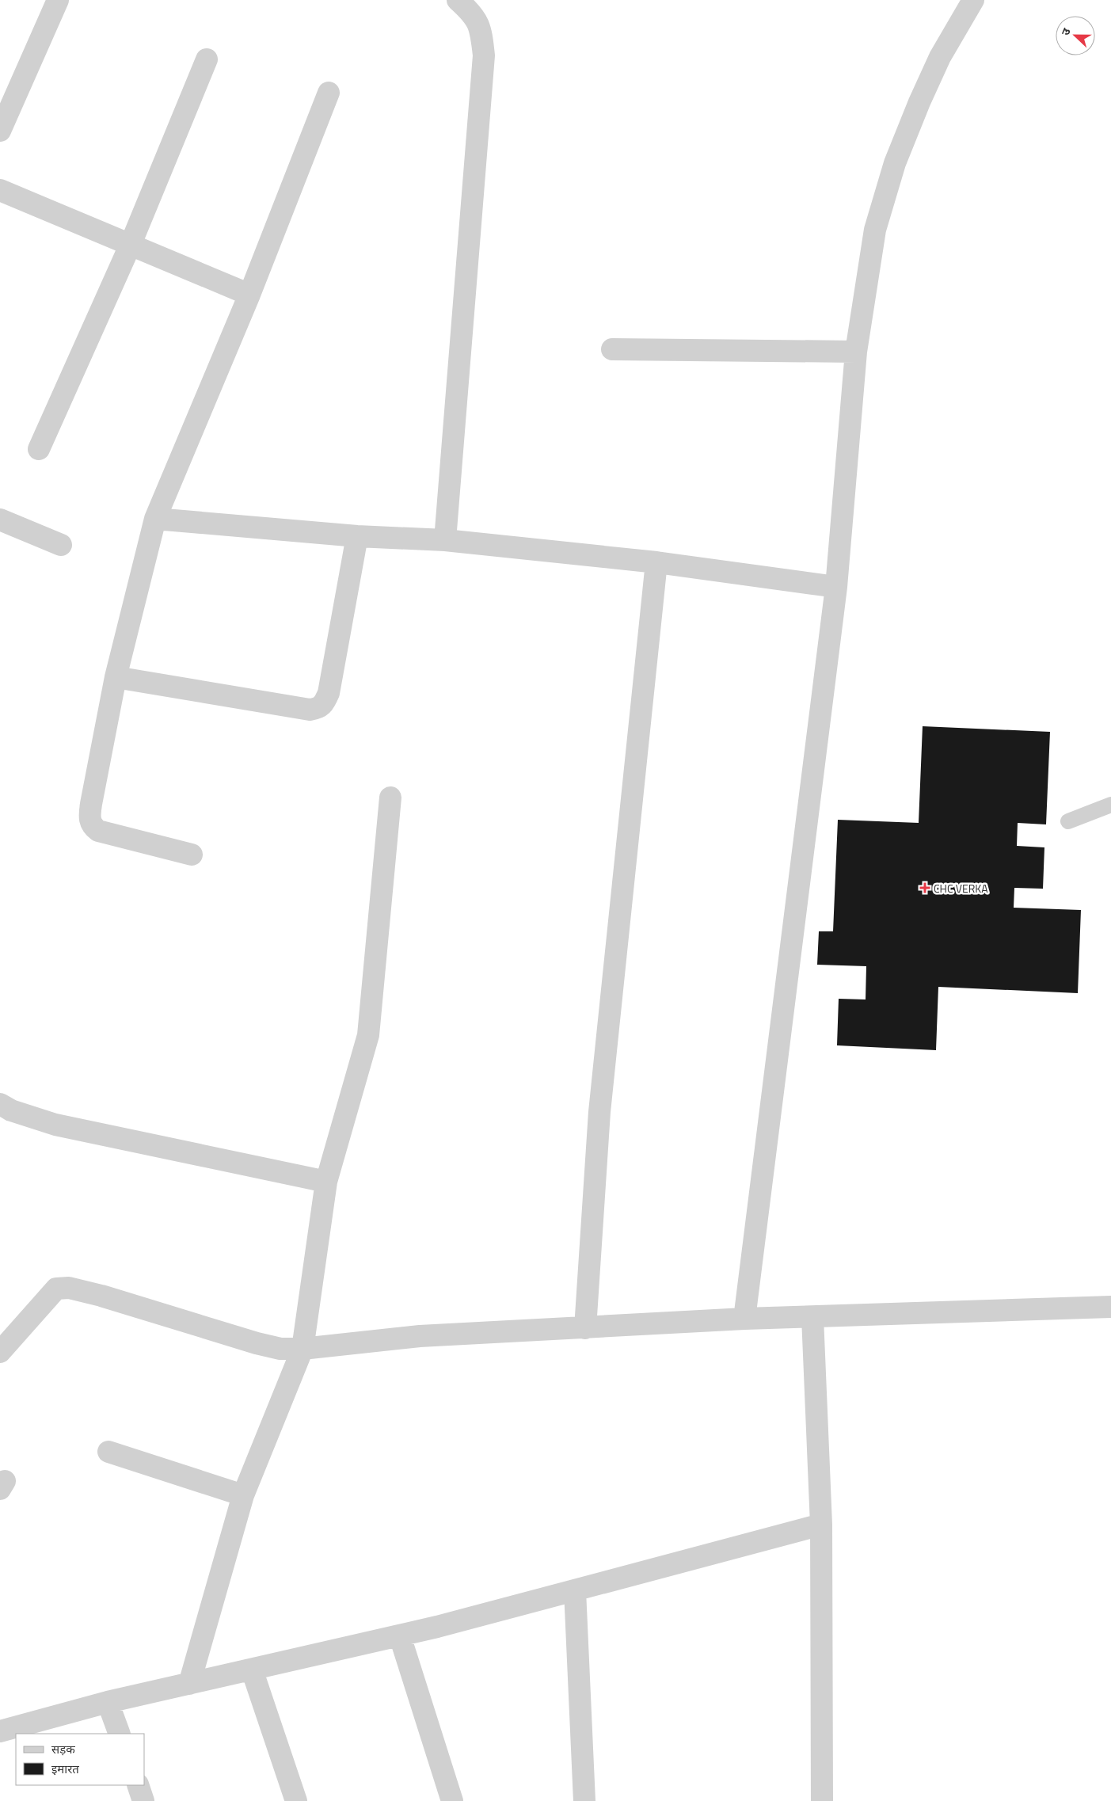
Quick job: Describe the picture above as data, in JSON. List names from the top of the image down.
{
  "places": {
    "health": ["CHC VERKA"]
  },
  "legend": ["सड़क", "इमारत"],
  "north": "left"
}
